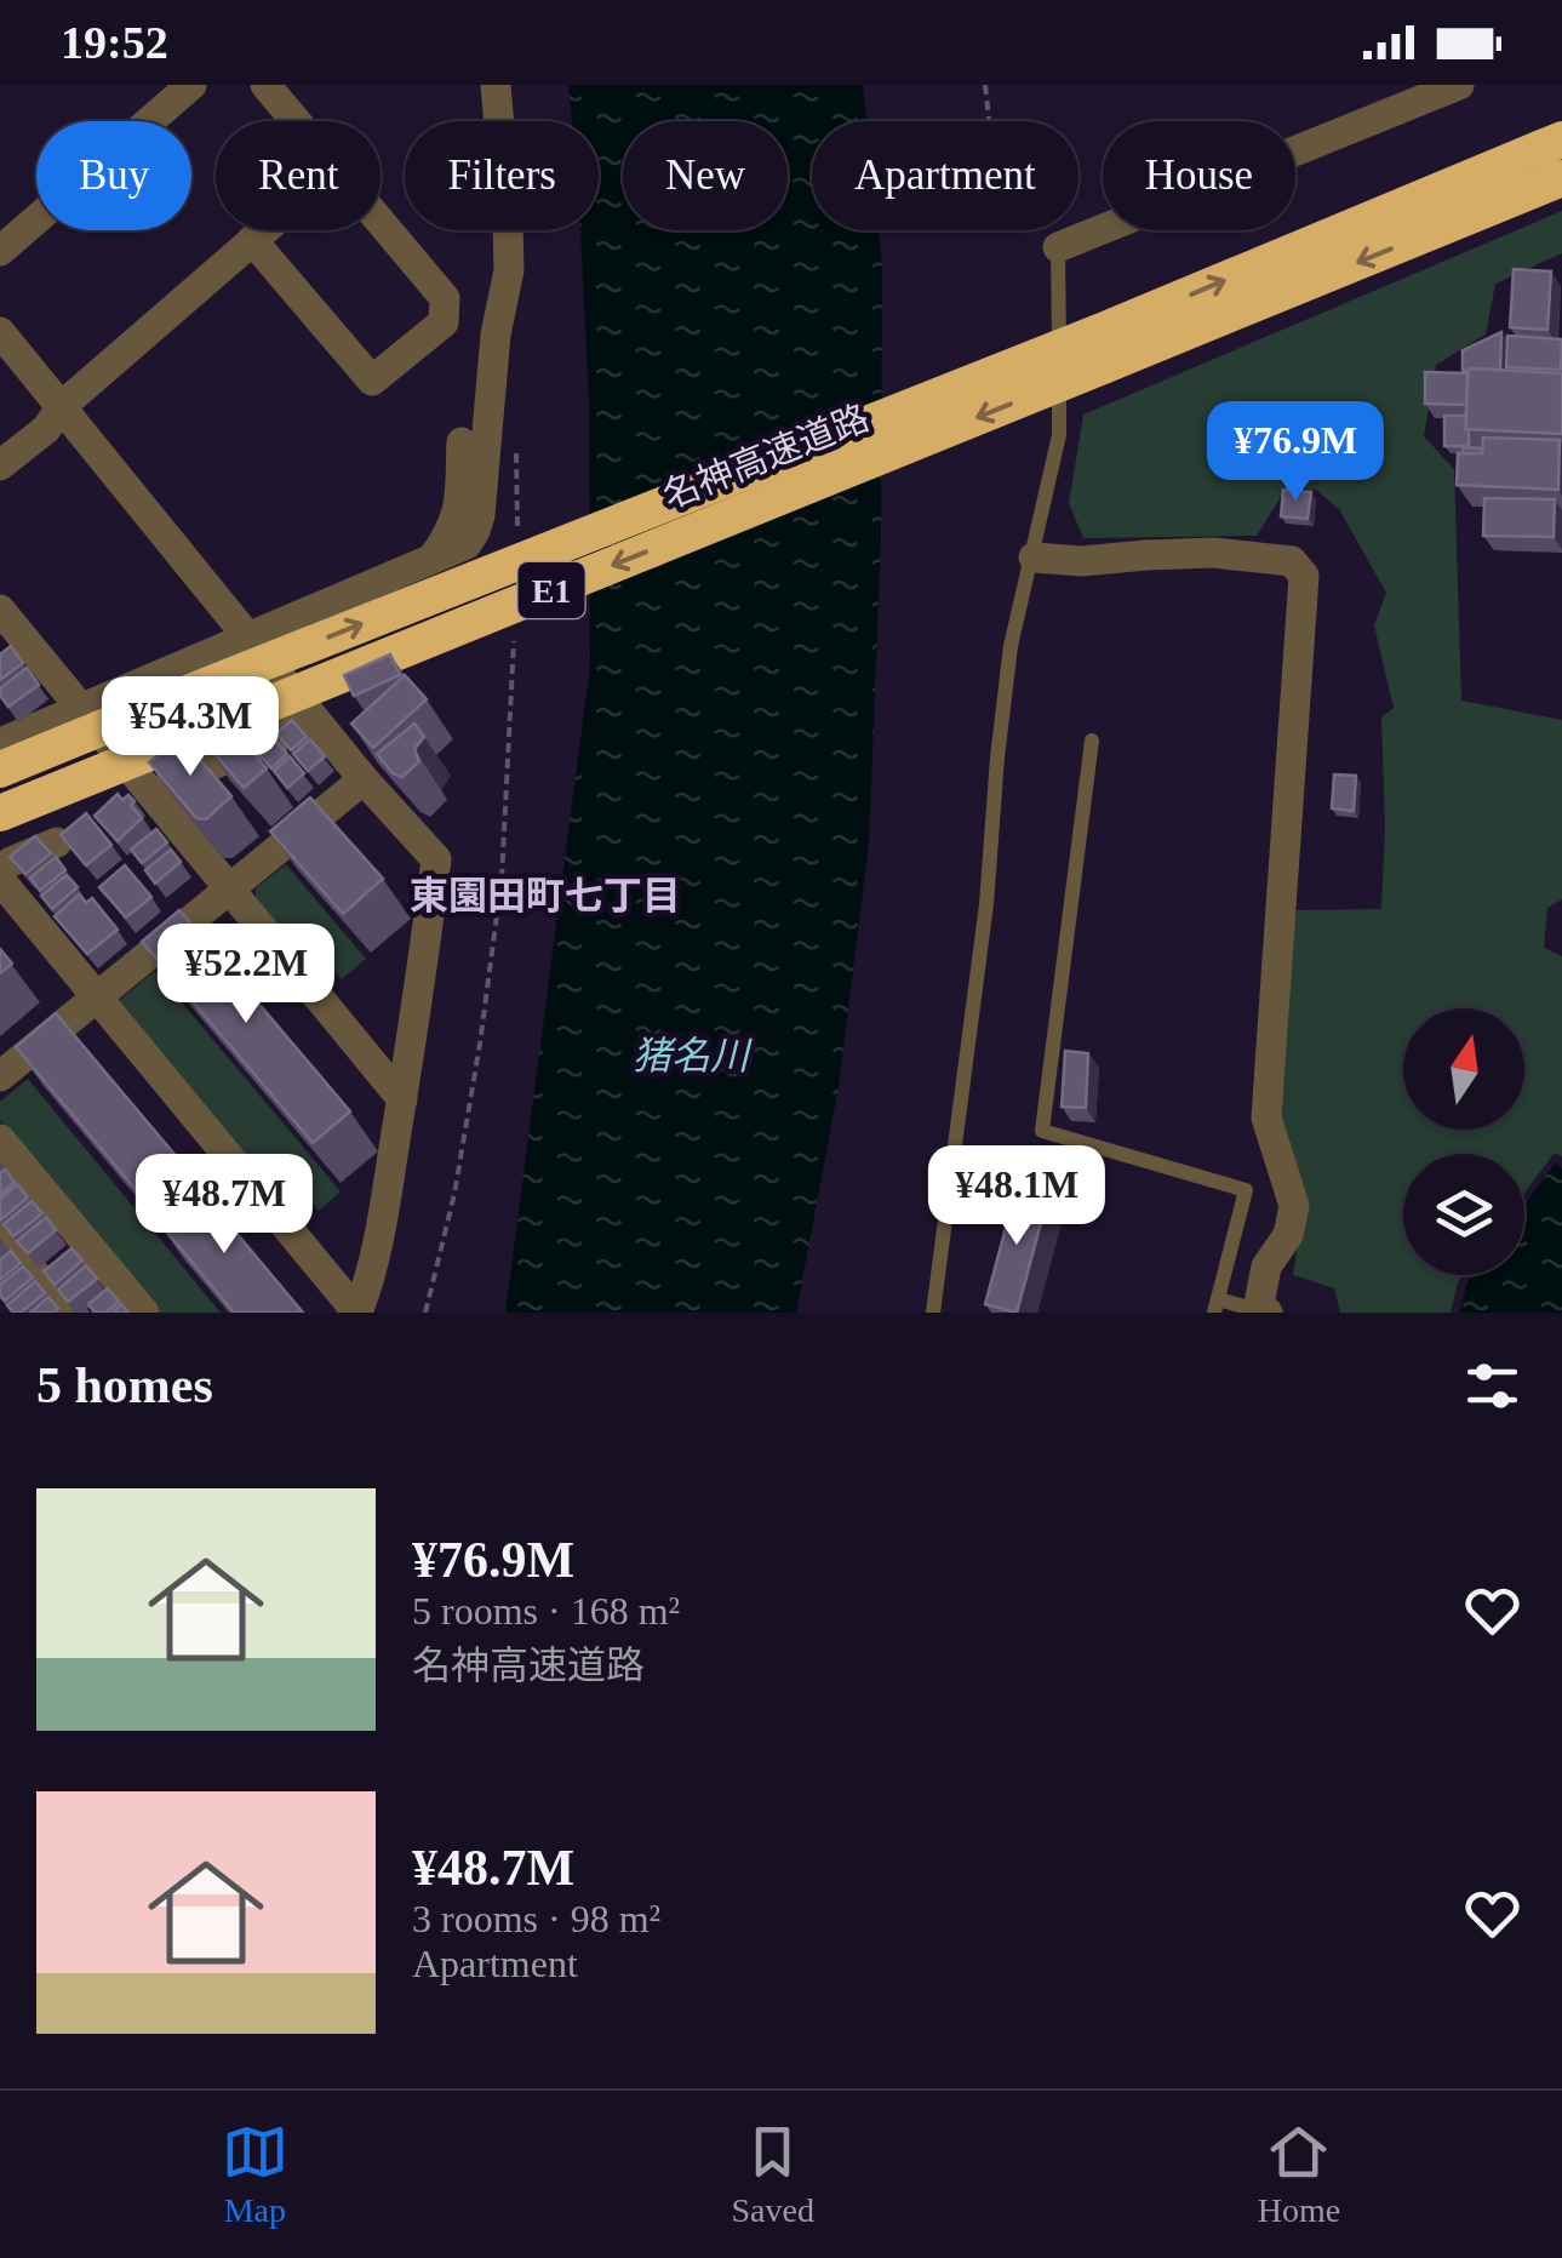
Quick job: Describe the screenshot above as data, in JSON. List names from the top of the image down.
{
  "streets": {
    "highway": ["名神高速道路", "E1"]
  },
  "districts": ["東園田町七丁目"],
  "water": ["猪名川"],
  "north": "top",
  "page": {
    "status": "19:52",
    "chip": [
      "Buy",
      "Rent",
      "Filters",
      "New",
      "Apartment",
      "House"
    ],
    "price": [
      "¥76.9M",
      "¥54.3M",
      "¥52.2M",
      "¥48.1M",
      "¥48.7M"
    ],
    "heading": "5 homes",
    "list": [
      {
        "name": "¥76.9M",
        "note": "5 rooms · 168 m² · 名神高速道路"
      },
      {
        "name": "¥48.7M",
        "note": "3 rooms · 98 m² · Apartment"
      }
    ],
    "tabs": ["Map", "Saved", "Home"]
  }
}
